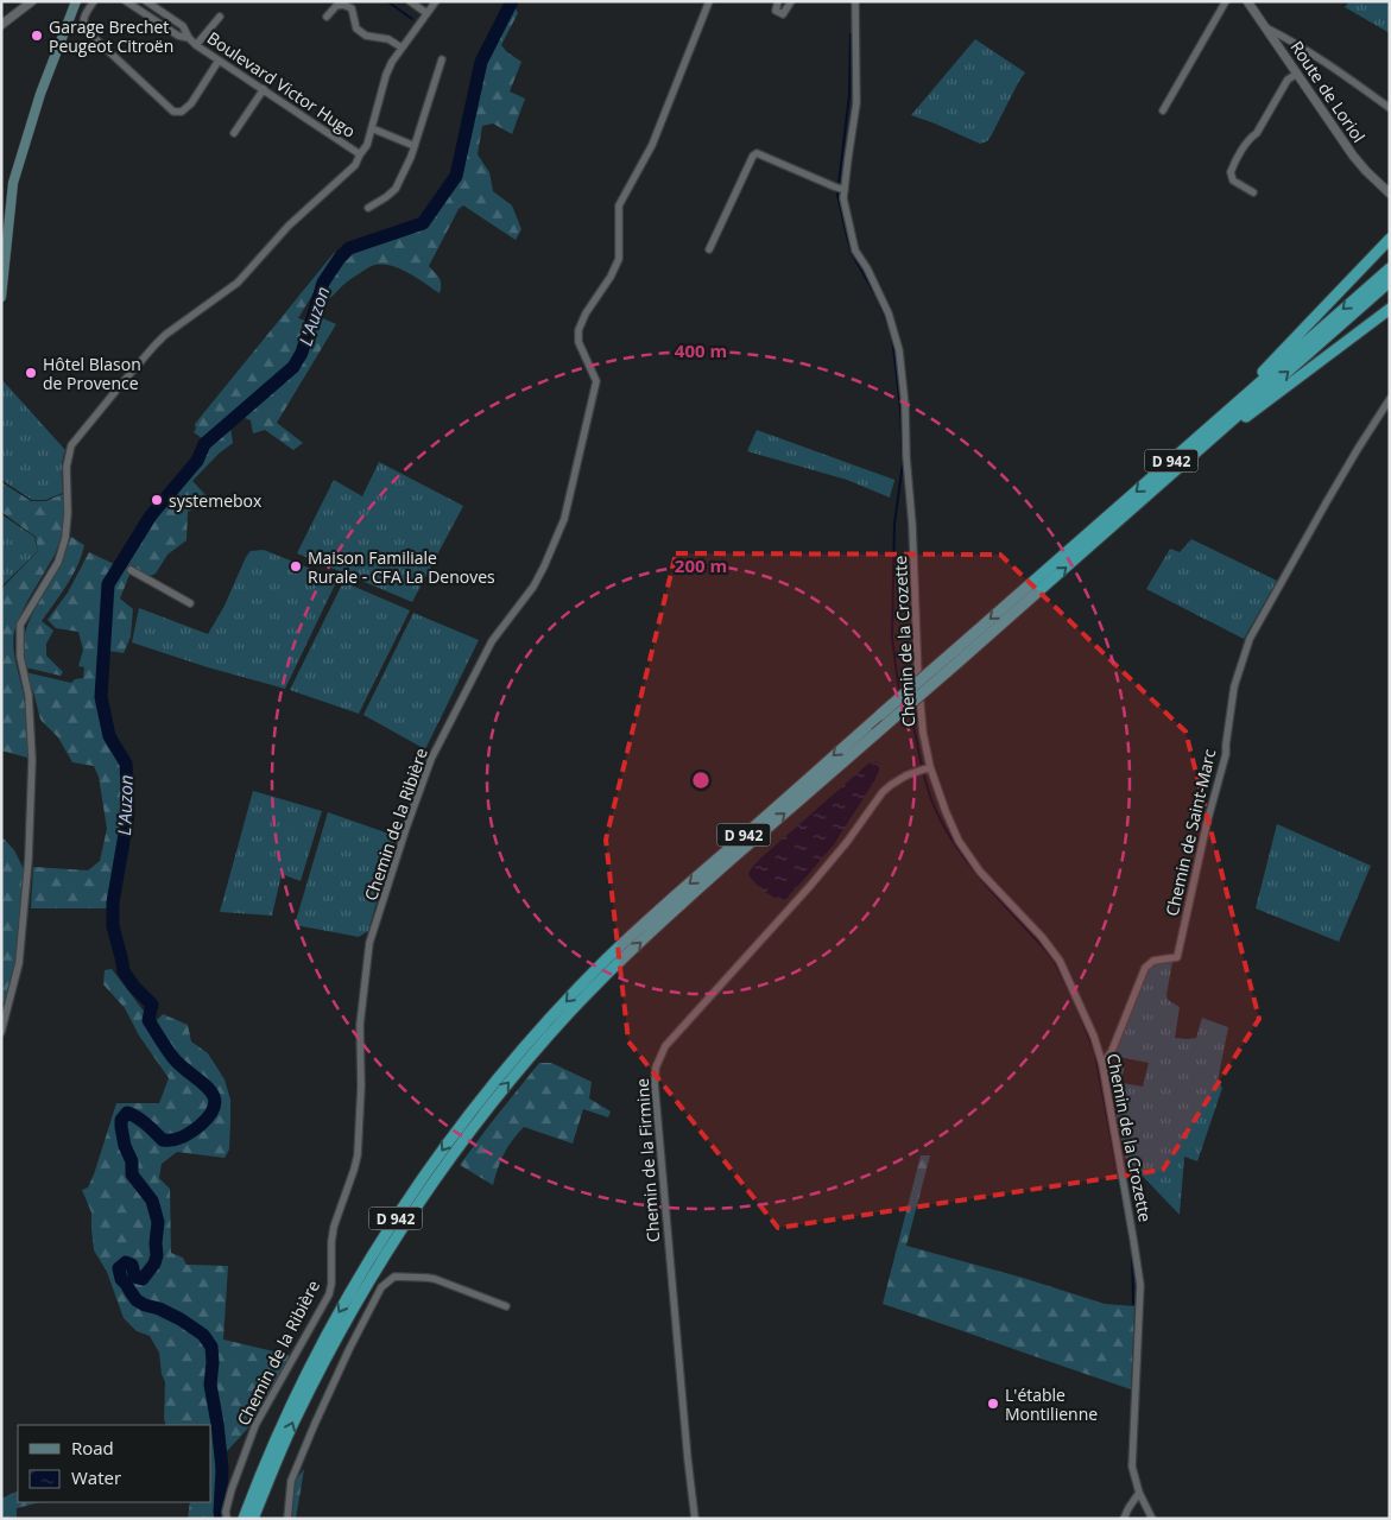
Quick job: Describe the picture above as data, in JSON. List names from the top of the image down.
{
  "streets": {
    "highway": ["D 942"],
    "street": [
      "Boulevard Victor Hugo",
      "Route de Loriol",
      "Chemin de la Crozette",
      "Chemin de la Ribière",
      "Chemin de Saint-Marc",
      "Chemin de la Firmine"
    ]
  },
  "crossings": [
    ["Chemin de la Crozette", "Chemin de Saint-Marc"],
    ["Chemin de la Crozette", "Chemin de la Firmine"]
  ],
  "water": ["L'Auzon"],
  "places": [
    "Garage Brechet Peugeot Citroën",
    "Hôtel Blason de Provence",
    "systemebox",
    "Maison Familiale Rurale - CFA La Denoves",
    "L'étable Montilienne"
  ],
  "legend": ["Road", "Water"],
  "rings": ["400 m", "200 m"]
}
